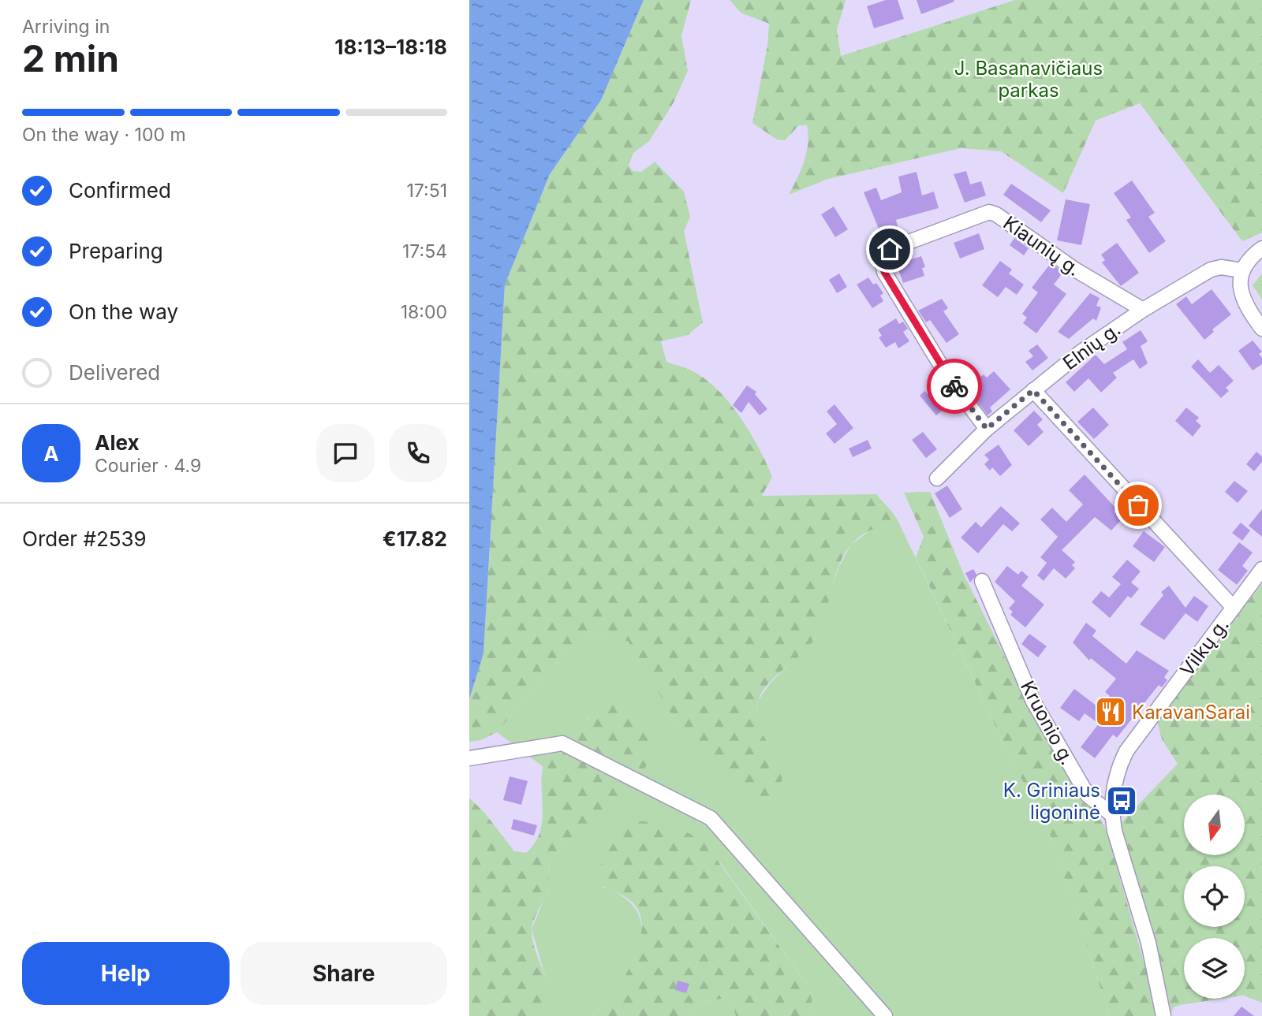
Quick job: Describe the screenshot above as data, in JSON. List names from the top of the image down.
{
  "streets": {
    "street": [
      "Kiaunių g.",
      "Elnių g.",
      "Vilkų g.",
      "Kruonio g."
    ]
  },
  "crossings": [
    ["Kiaunių g.", "Elnių g."],
    ["Vilkų g.", "Kruonio g."]
  ],
  "parks": ["J. Basanavičiaus parkas"],
  "places": {
    "restaurant": ["KaravanSarai"],
    "bus stop": ["K. Griniaus ligoninė"]
  },
  "north": "bottom",
  "page": {
    "heading": ["2 min", "Arriving in", "18:13–18:18"],
    "panel": [
      "Alex",
      "Courier · 4.9",
      "Order #2539",
      "€17.82"
    ],
    "bar": "On the way · 100 m",
    "list": [
      ["Confirmed", "17:51"],
      ["Preparing", "17:54"],
      ["On the way", "18:00"],
      "Delivered"
    ],
    "round": "A",
    "buttons": ["Help", "Share"]
  }
}
